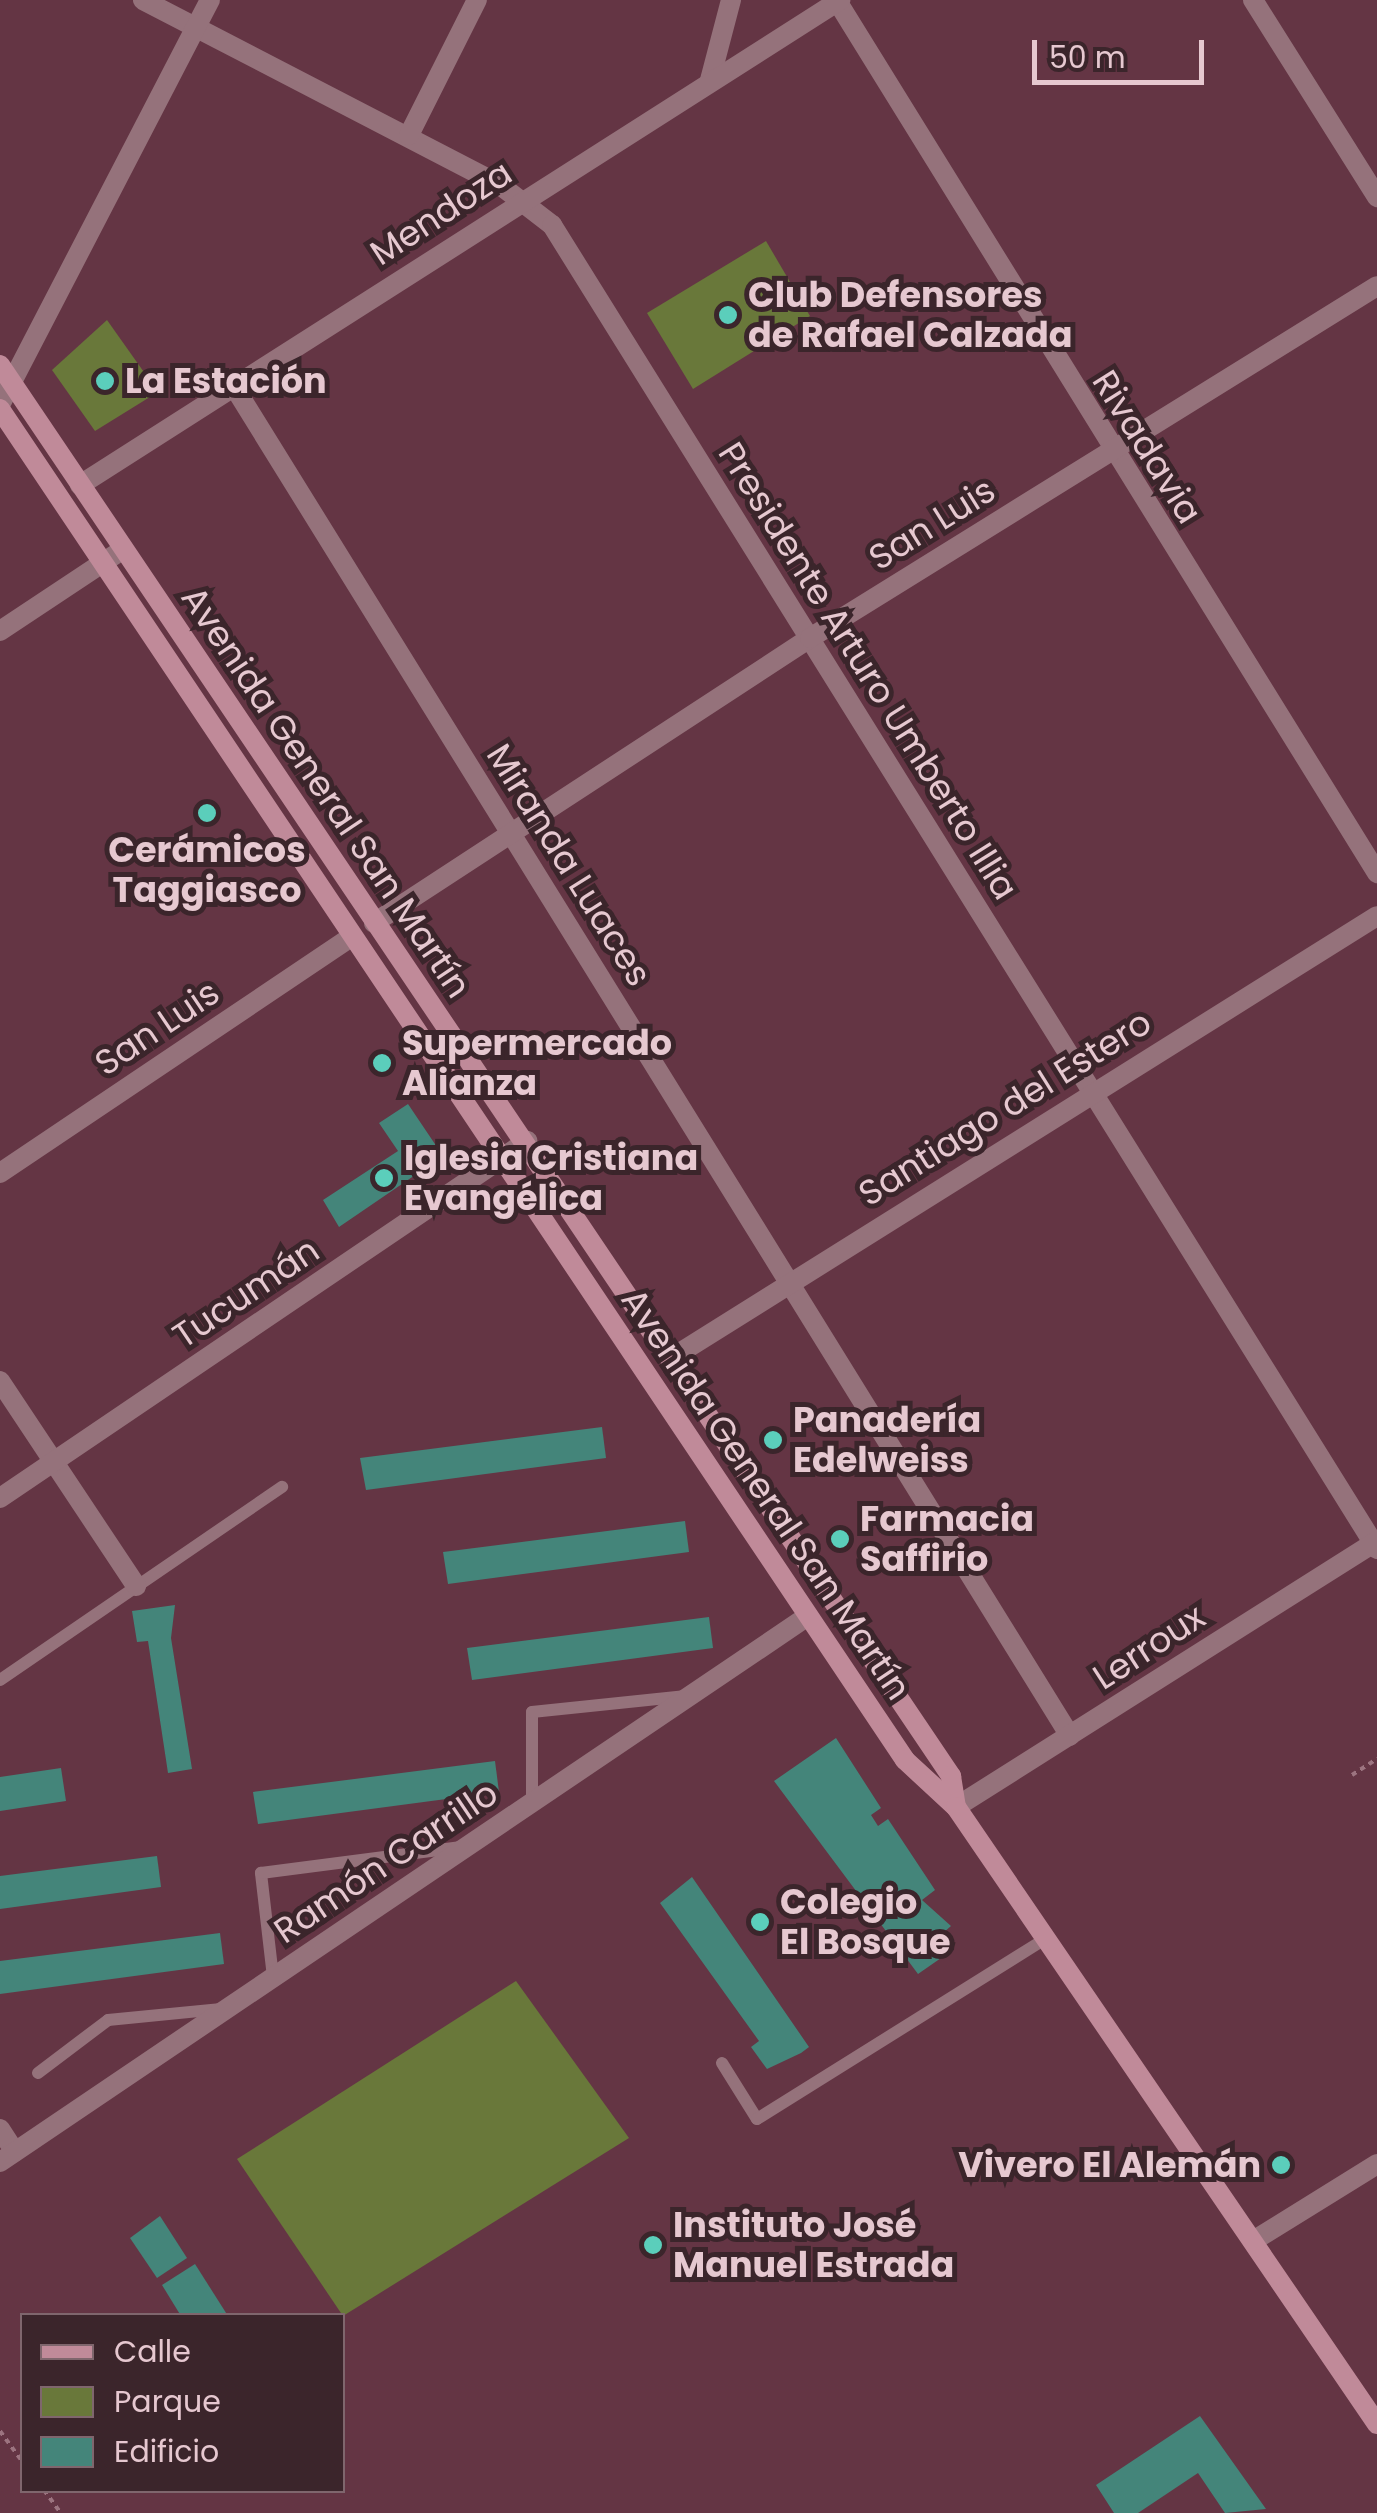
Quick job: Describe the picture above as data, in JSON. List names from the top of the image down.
{
  "streets": {
    "main road": ["Avenida General San Martín"],
    "street": [
      "Mendoza",
      "Rivadavia",
      "San Luis",
      "Presidente Arturo Umberto Illia",
      "Miranda Luaces",
      "Santiago del Estero",
      "Tucumán",
      "Lerroux",
      "Ramón Carrillo"
    ]
  },
  "crossings": [
    ["Mendoza", "Rivadavia"],
    ["Mendoza", "Presidente Arturo Umberto Illia"],
    ["Mendoza", "Avenida General San Martín"],
    ["Mendoza", "Miranda Luaces"],
    ["Rivadavia", "San Luis"],
    ["San Luis", "Presidente Arturo Umberto Illia"],
    ["San Luis", "Avenida General San Martín"],
    ["San Luis", "Miranda Luaces"],
    ["Presidente Arturo Umberto Illia", "Santiago del Estero"],
    ["Presidente Arturo Umberto Illia", "Lerroux"],
    ["Avenida General San Martín", "Santiago del Estero"],
    ["Avenida General San Martín", "Tucumán"],
    ["Avenida General San Martín", "Lerroux"],
    ["Avenida General San Martín", "Ramón Carrillo"],
    ["Miranda Luaces", "Santiago del Estero"],
    ["Miranda Luaces", "Lerroux"]
  ],
  "places": [
    "Club Defensores de Rafael Calzada",
    "La Estación",
    "Cerámicos Taggiasco",
    "Supermercado Alianza",
    "Iglesia Cristiana Evangélica",
    "Panadería Edelweiss",
    "Farmacia Saffirio",
    "Colegio El Bosque",
    "Vivero El Alemán",
    "Instituto José Manuel Estrada"
  ],
  "legend": ["Calle", "Parque", "Edificio"],
  "scale_bar": "50 m"
}
